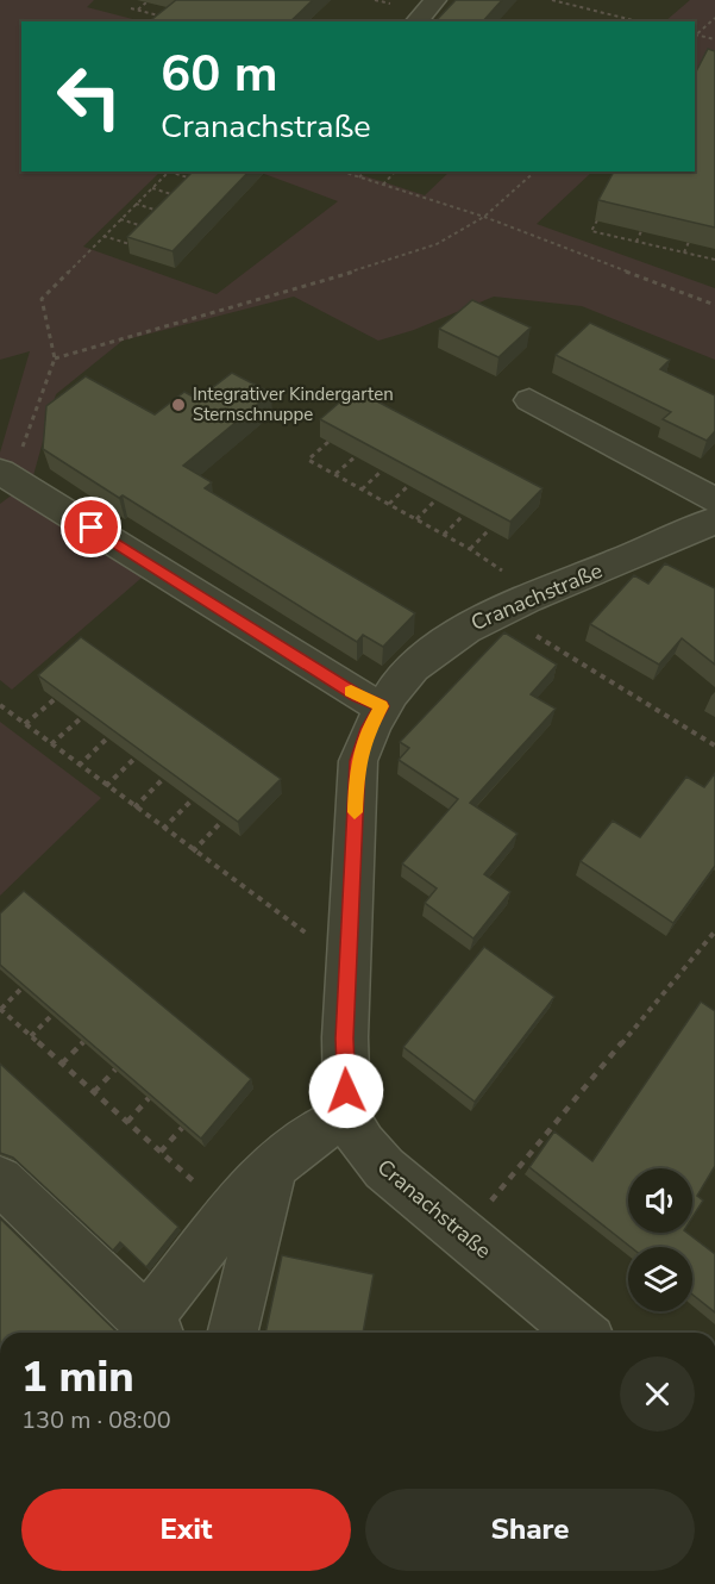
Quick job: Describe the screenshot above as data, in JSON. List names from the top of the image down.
{
  "streets": {
    "street": ["Cranachstraße"]
  },
  "places": ["Integrativer Kindergarten Sternschnuppe"],
  "page": {
    "turn": ["60 m", "Cranachstraße"],
    "heading": ["1 min", "130 m · 08:00"],
    "buttons": ["Exit", "Share"]
  }
}
